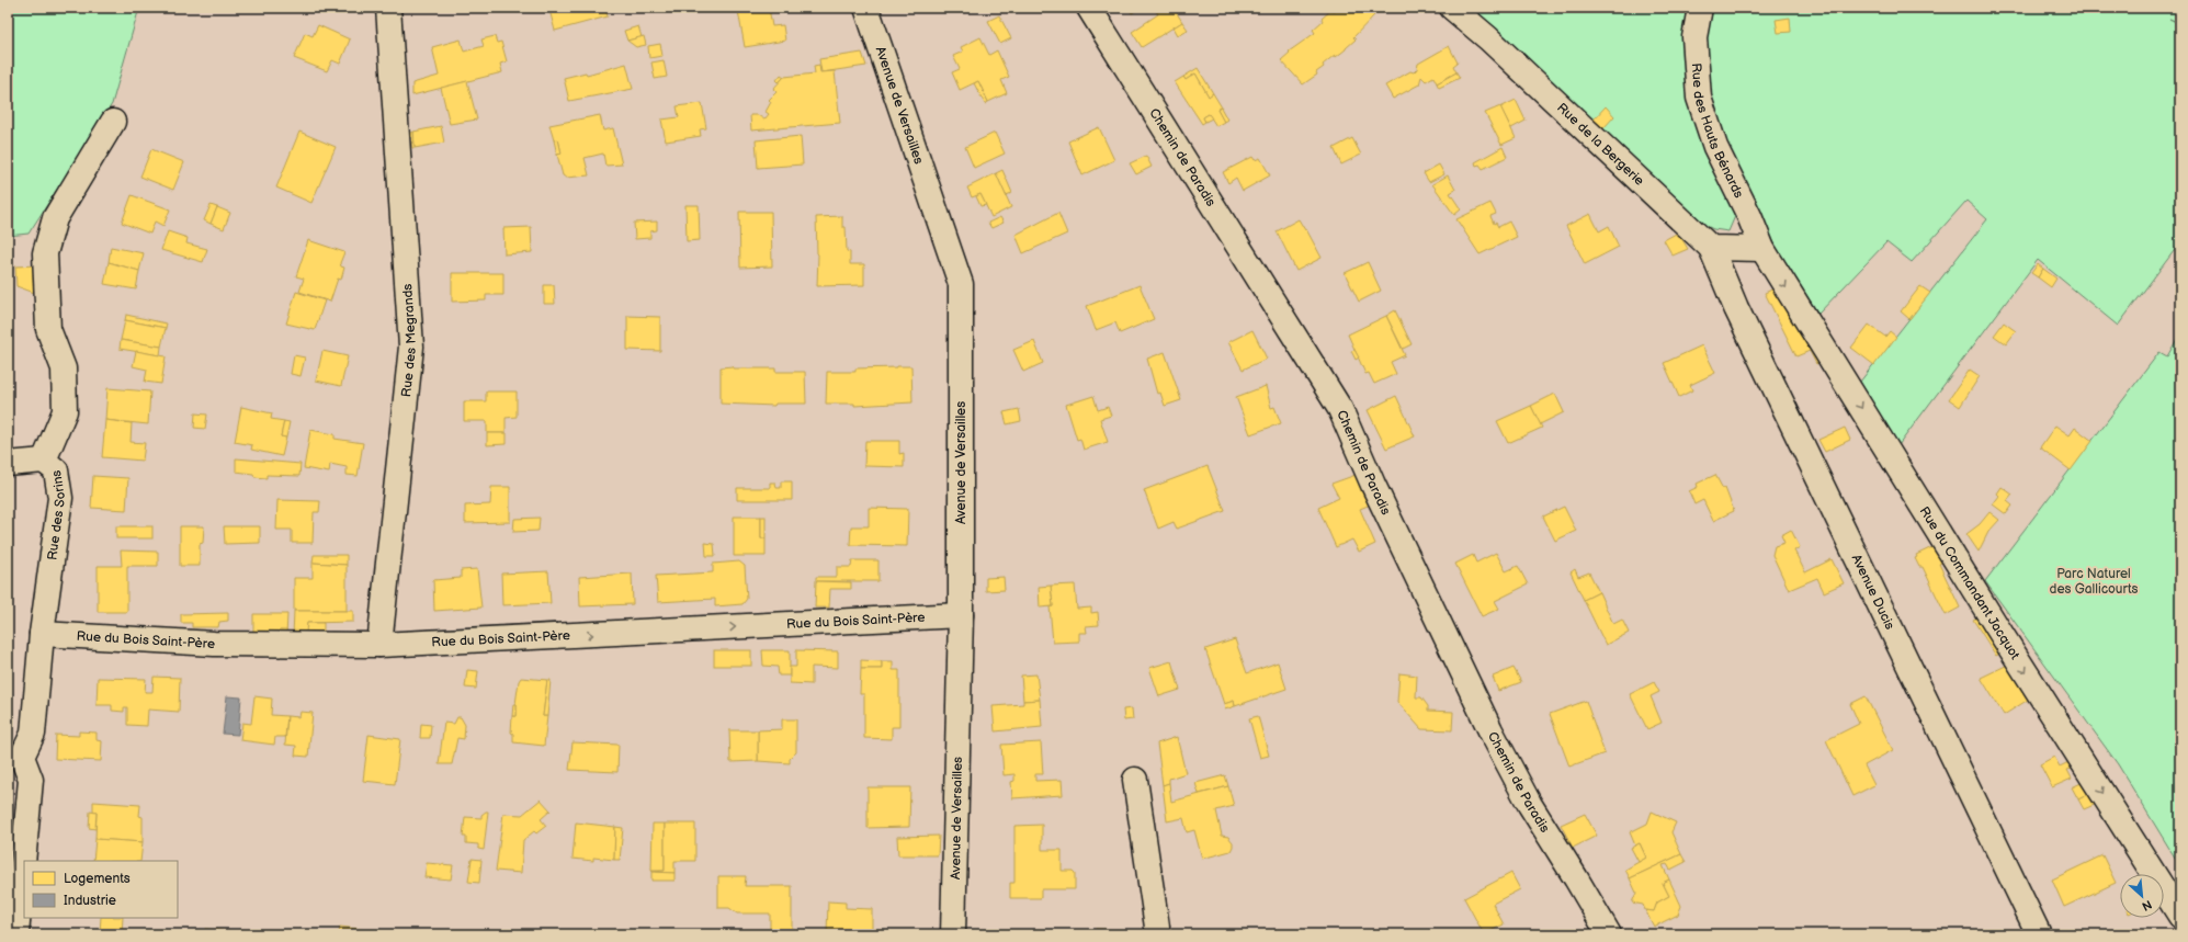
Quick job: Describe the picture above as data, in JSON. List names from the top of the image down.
{
  "streets": {
    "street": [
      "Avenue de Versailles",
      "Rue des Hauts Bénards",
      "Rue de la Bergerie",
      "Chemin de Paradis",
      "Rue des Megrands",
      "Rue des Sorins",
      "Rue du Commandant Jacquot",
      "Avenue Ducis",
      "Rue du Bois Saint-Père"
    ]
  },
  "crossings": [
    ["Avenue de Versailles", "Rue du Bois Saint-Père"],
    ["Rue des Hauts Bénards", "Rue du Commandant Jacquot"],
    ["Rue de la Bergerie", "Avenue Ducis"],
    ["Rue des Megrands", "Rue du Bois Saint-Père"],
    ["Rue des Sorins", "Rue du Bois Saint-Père"]
  ],
  "one_way": ["Rue du Commandant Jacquot", "Rue du Bois Saint-Père"],
  "parks": ["Parc Naturel des Gallicourts"],
  "legend": ["Logements", "Industrie"],
  "north": "bottom right"
}
